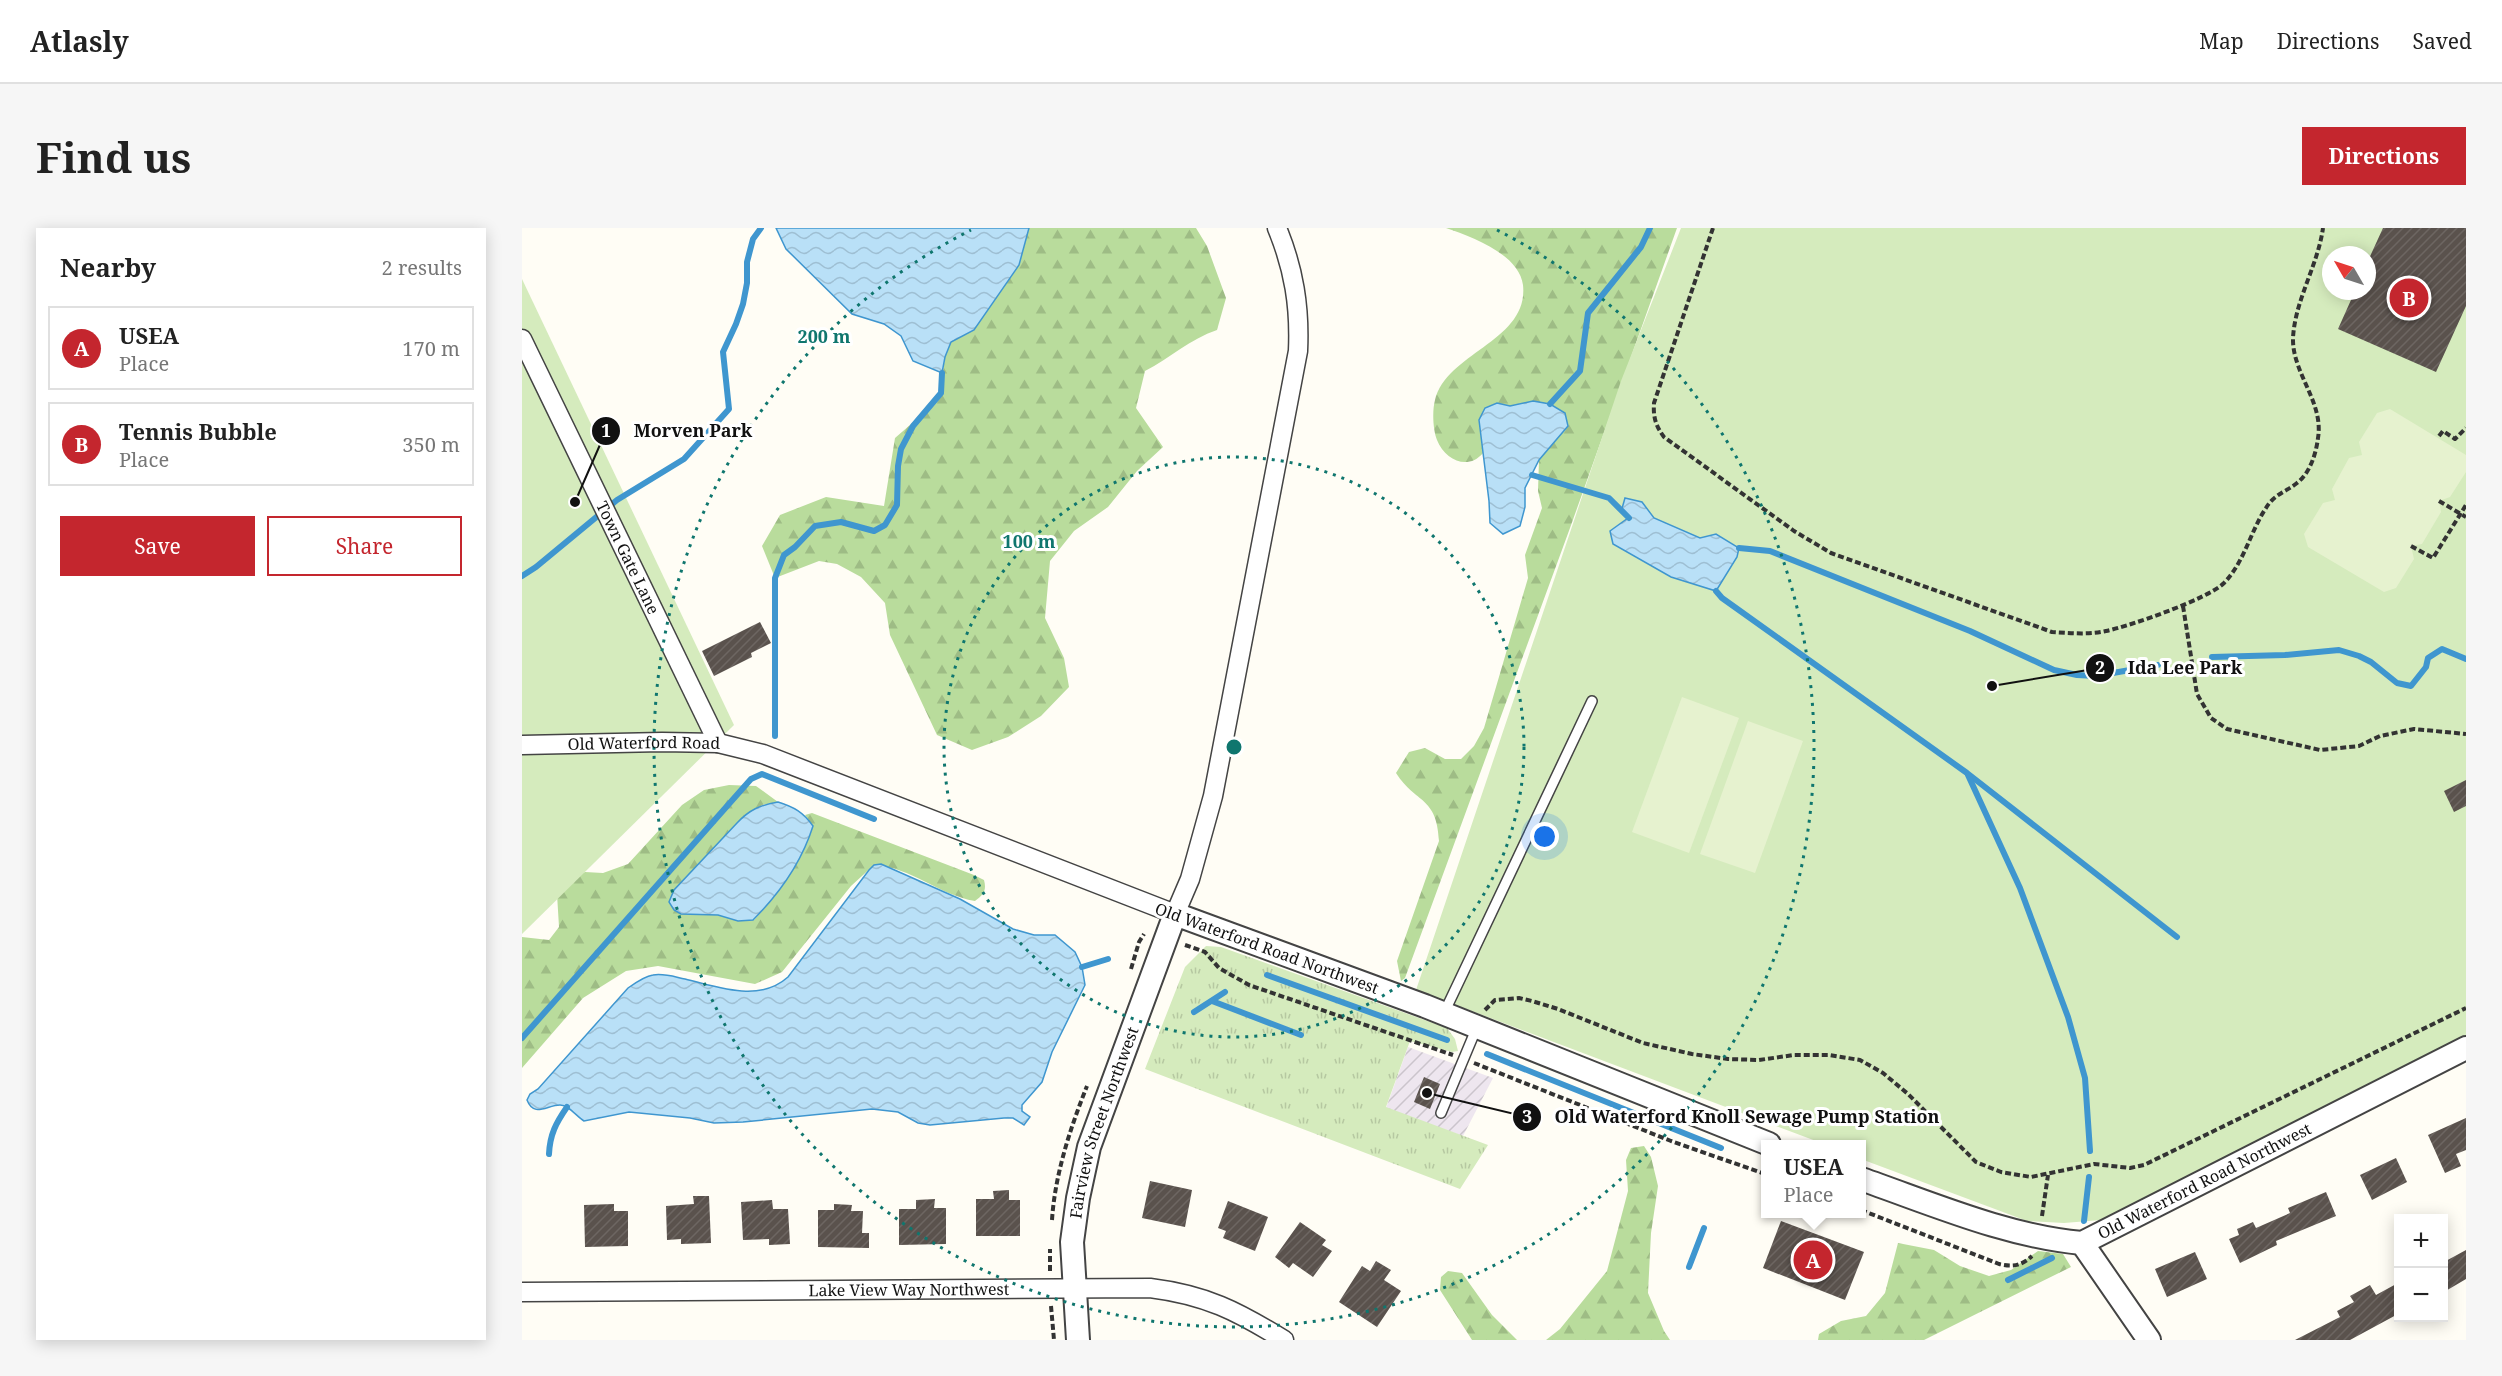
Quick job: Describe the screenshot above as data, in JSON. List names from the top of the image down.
{
  "streets": {
    "street": [
      "Town Gate Lane",
      "Old Waterford Road",
      "Old Waterford Road Northwest",
      "Fairview Street Northwest",
      "Lake View Way Northwest"
    ]
  },
  "crossings": [
    ["Town Gate Lane", "Old Waterford Road"],
    ["Old Waterford Road", "Old Waterford Road Northwest"],
    ["Old Waterford Road Northwest", "Fairview Street Northwest"],
    ["Fairview Street Northwest", "Lake View Way Northwest"]
  ],
  "places": ["Morven Park", "Ida Lee Park", "Old Waterford Knoll Sewage Pump Station"],
  "north": "top left",
  "page": {
    "header": "Atlasly",
    "nav": ["Map", "Directions", "Saved"],
    "buttons": [
      "Directions",
      ["Save", "Share"]
    ],
    "title": "Find us",
    "heading": ["Nearby", "2 results"],
    "pins": ["B", "A"],
    "list": [
      {
        "mark": "A",
        "name": "USEA",
        "note": "Place",
        "value": "170 m"
      },
      {
        "mark": "B",
        "name": "Tennis Bubble",
        "note": "Place",
        "value": "350 m"
      }
    ],
    "popup": ["USEA", "Place"],
    "map_buttons": ["+", "−"]
  },
  "rings": ["200 m", "100 m"]
}
